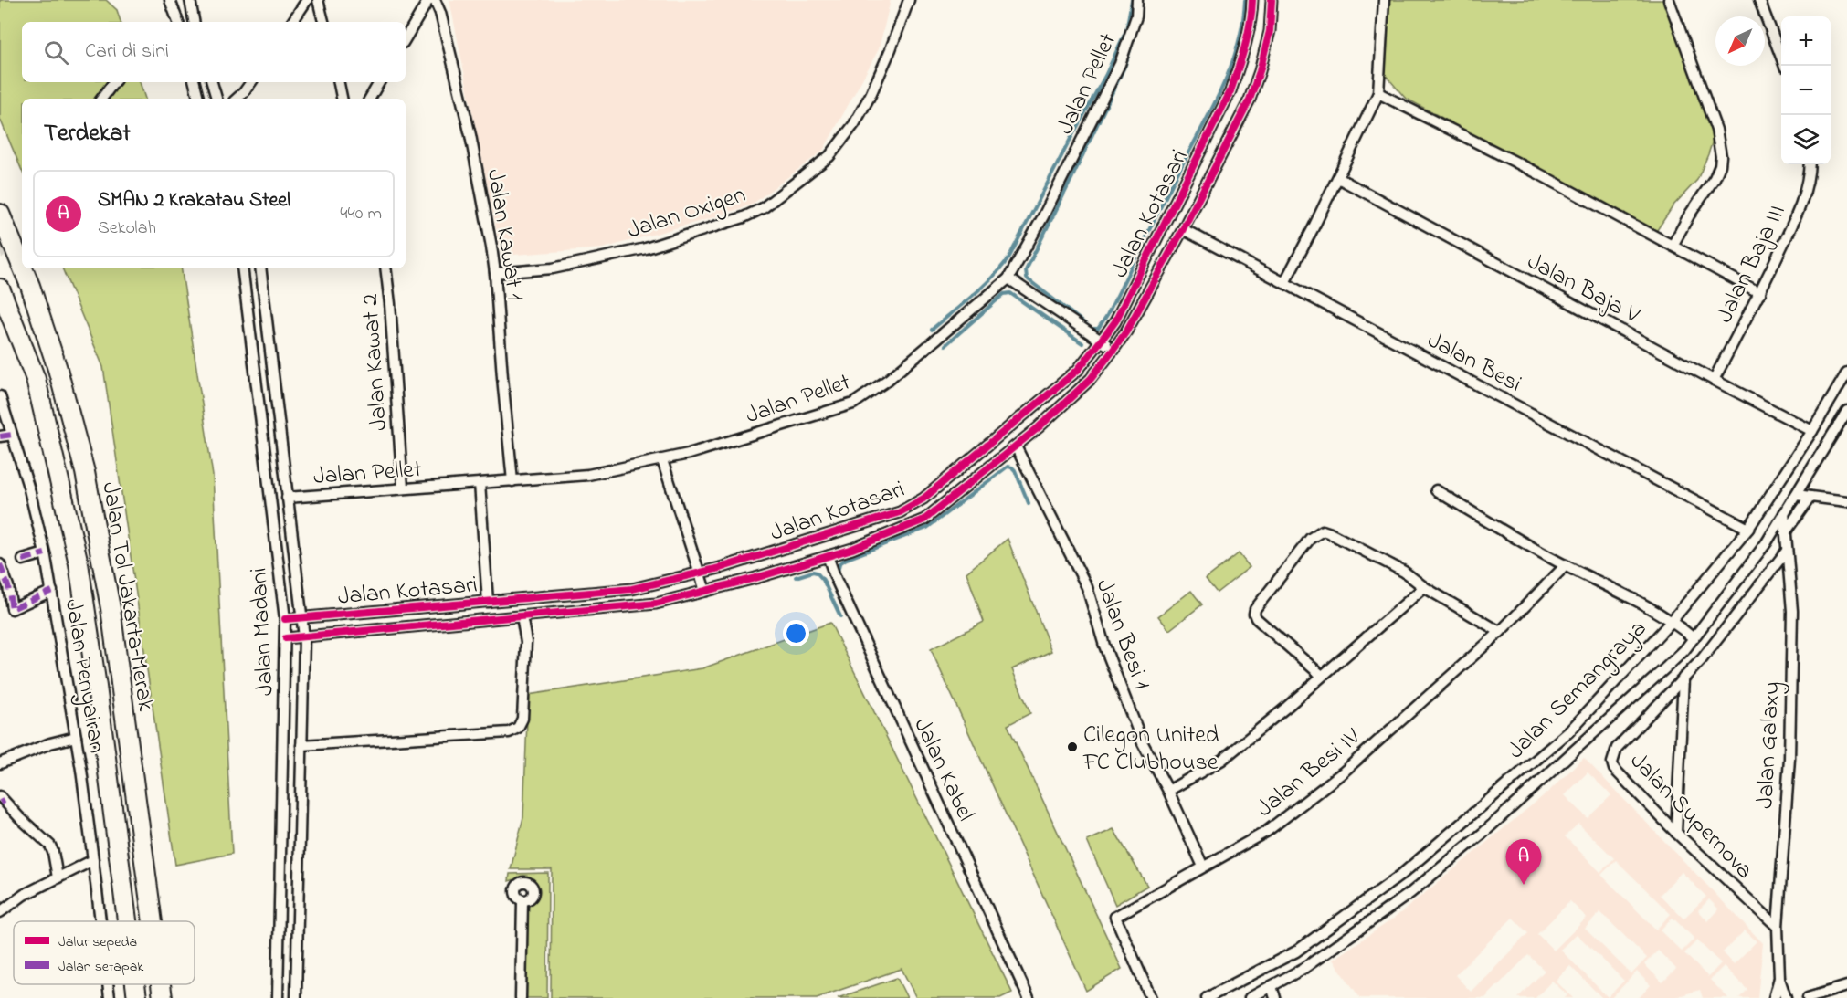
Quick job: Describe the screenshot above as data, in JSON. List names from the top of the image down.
{
  "streets": {
    "highway": ["Jalan Tol Jakarta–Merak"],
    "street": [
      "Jalan Pellet",
      "Jalan Oxigen",
      "Jalan Kotasari",
      "Jalan Kawat 1",
      "Jalan Baja III",
      "Jalan Baja V",
      "Jalan Besi",
      "Jalan Kawat 2",
      "Jalan Madani",
      "Jalan Besi 1",
      "Jalan Penyairan",
      "Jalan Semangraya",
      "Jalan Galaxy",
      "Jalan Kabel",
      "Jalan Besi IV",
      "Jalan Supernova"
    ]
  },
  "crossings": [
    ["Jalan Pellet", "Jalan Kawat 1"],
    ["Jalan Pellet", "Jalan Kawat 2"],
    ["Jalan Pellet", "Jalan Madani"],
    ["Jalan Oxigen", "Jalan Kawat 1"],
    ["Jalan Kotasari", "Jalan Besi"],
    ["Jalan Kotasari", "Jalan Madani"],
    ["Jalan Kotasari", "Jalan Besi 1"],
    ["Jalan Kotasari", "Jalan Kabel"],
    ["Jalan Baja III", "Jalan Baja V"],
    ["Jalan Baja V", "Jalan Semangraya"],
    ["Jalan Besi", "Jalan Semangraya"],
    ["Jalan Besi 1", "Jalan Besi IV"],
    ["Jalan Semangraya", "Jalan Galaxy"],
    ["Jalan Galaxy", "Jalan Supernova"]
  ],
  "places": ["Cilegon United FC Clubhouse"],
  "legend": ["Jalur sepeda", "Jalan setapak"],
  "north": "bottom left",
  "page": {
    "map_buttons": ["+", "−"],
    "search": "Cari di sini",
    "heading": "Terdekat",
    "list": [
      {
        "mark": "A",
        "name": "SMAN 2 Krakatau Steel",
        "note": "Sekolah",
        "value": "440 m"
      }
    ],
    "pins": "A"
  }
}
